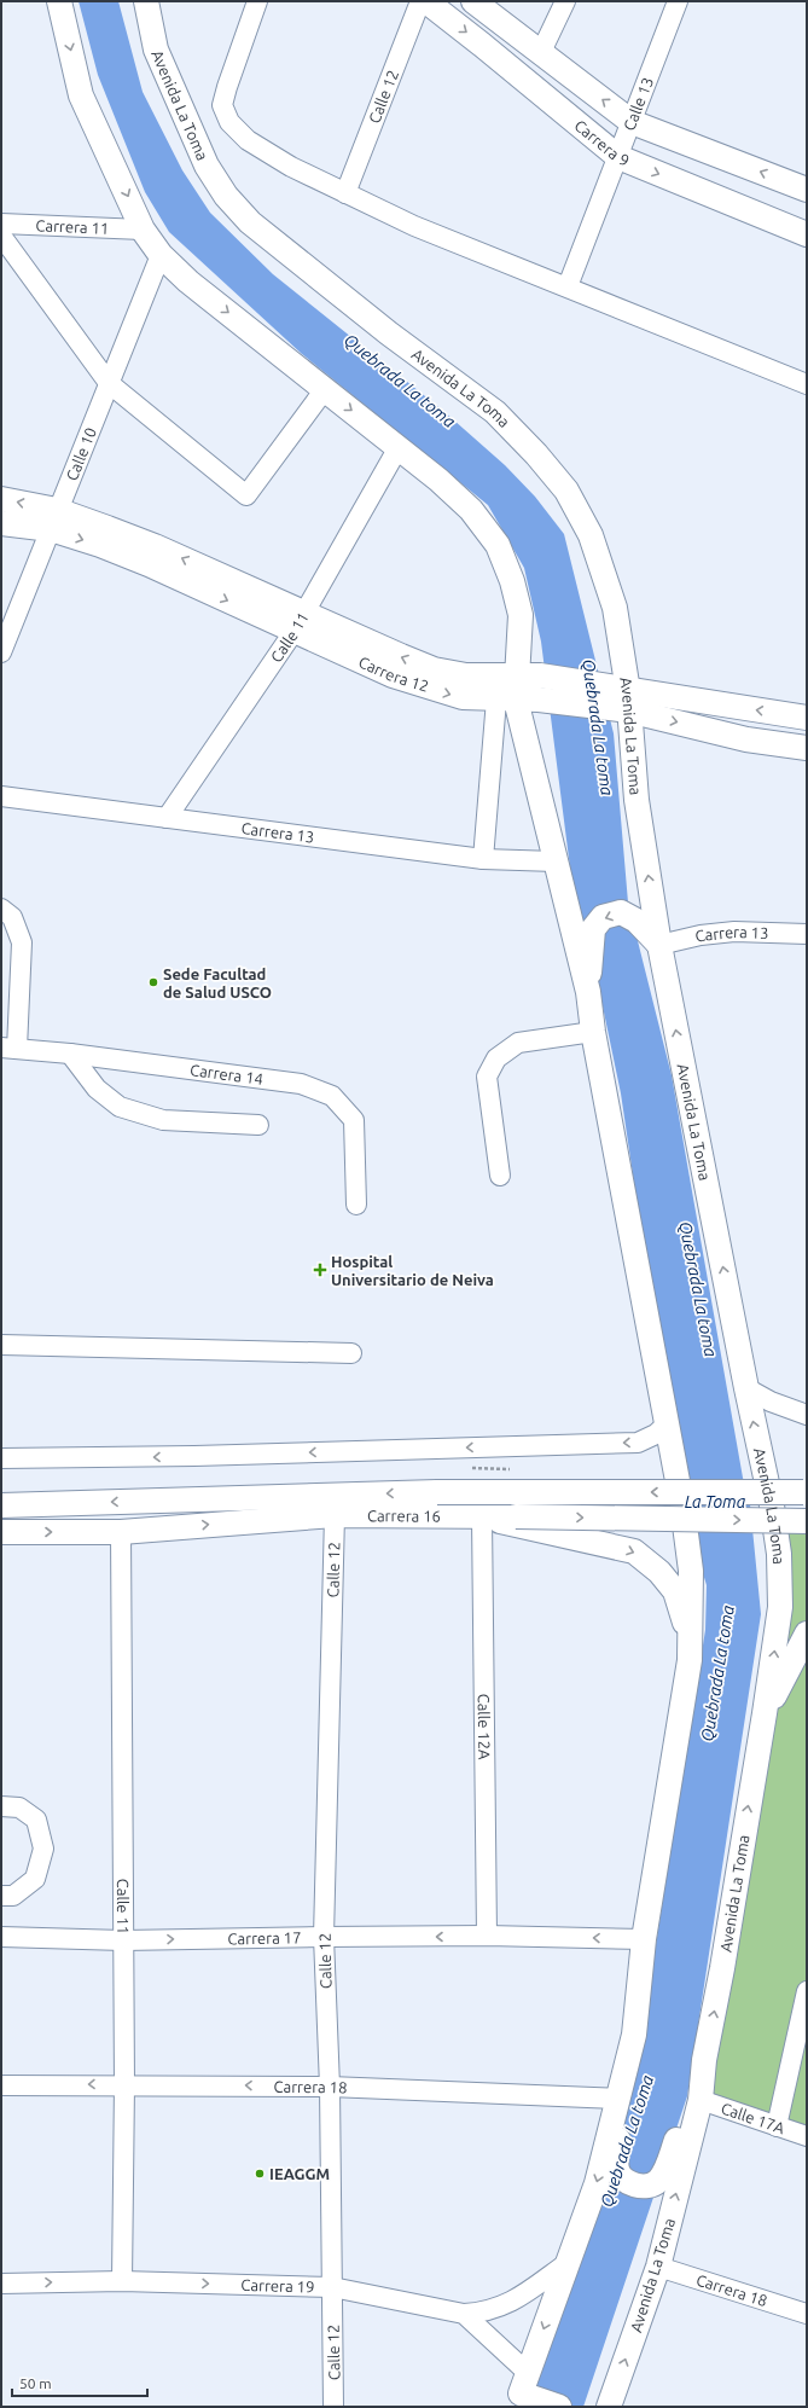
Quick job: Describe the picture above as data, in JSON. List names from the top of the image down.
{
  "streets": {
    "main road": [
      "Avenida La Toma",
      "Carrera 9",
      "Carrera 12",
      "Carrera 16"
    ],
    "street": [
      "Calle 12",
      "Calle 13",
      "Carrera 11",
      "Calle 10",
      "Calle 11",
      "Carrera 13",
      "Carrera 14",
      "Calle 12A",
      "Carrera 17",
      "Carrera 18",
      "Calle 17A",
      "Carrera 19"
    ]
  },
  "crossings": [
    ["Calle 12", "Carrera 16"],
    ["Calle 12", "Carrera 17"],
    ["Calle 12", "Carrera 18"],
    ["Calle 12", "Carrera 19"],
    ["Calle 13", "Carrera 9"],
    ["Avenida La Toma", "Carrera 12"],
    ["Avenida La Toma", "Carrera 13"],
    ["Avenida La Toma", "Carrera 18"],
    ["Avenida La Toma", "Calle 17A"],
    ["Calle 10", "Carrera 12"],
    ["Calle 11", "Carrera 12"],
    ["Calle 11", "Carrera 13"],
    ["Calle 11", "Carrera 16"],
    ["Calle 11", "Carrera 17"],
    ["Calle 11", "Carrera 18"],
    ["Calle 11", "Carrera 19"],
    ["Carrera 16", "Calle 12A"],
    ["Calle 12A", "Carrera 17"]
  ],
  "one_way": ["Carrera 18", "Carrera 19"],
  "water": ["Quebrada La toma", "La Toma"],
  "places": {
    "other": ["Sede Facultad de Salud USCO", "IEAGGM"],
    "health": ["Hospital Universitario de Neiva"]
  },
  "scale_bar": "50 m"
}
